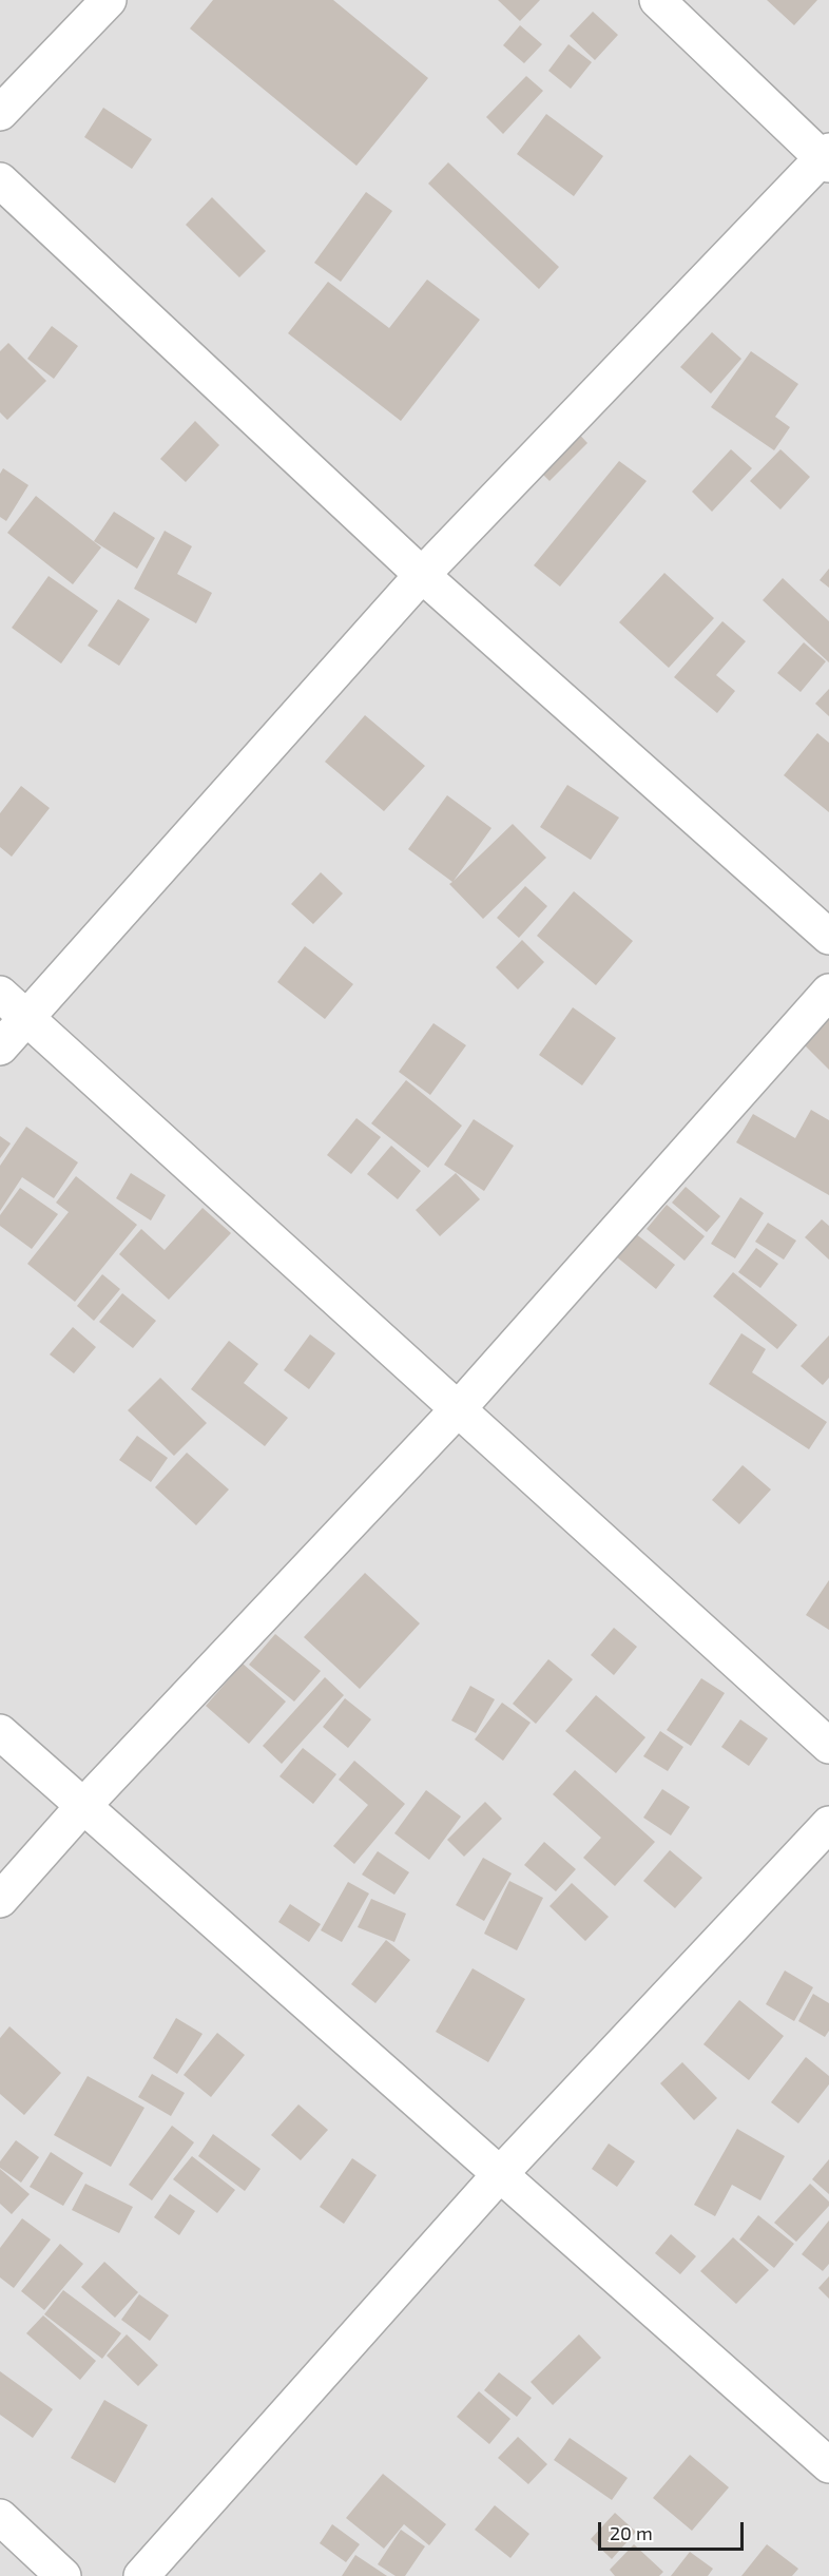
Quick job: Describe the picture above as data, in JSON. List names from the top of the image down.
{
  "scale_bar": "20 m"
}
